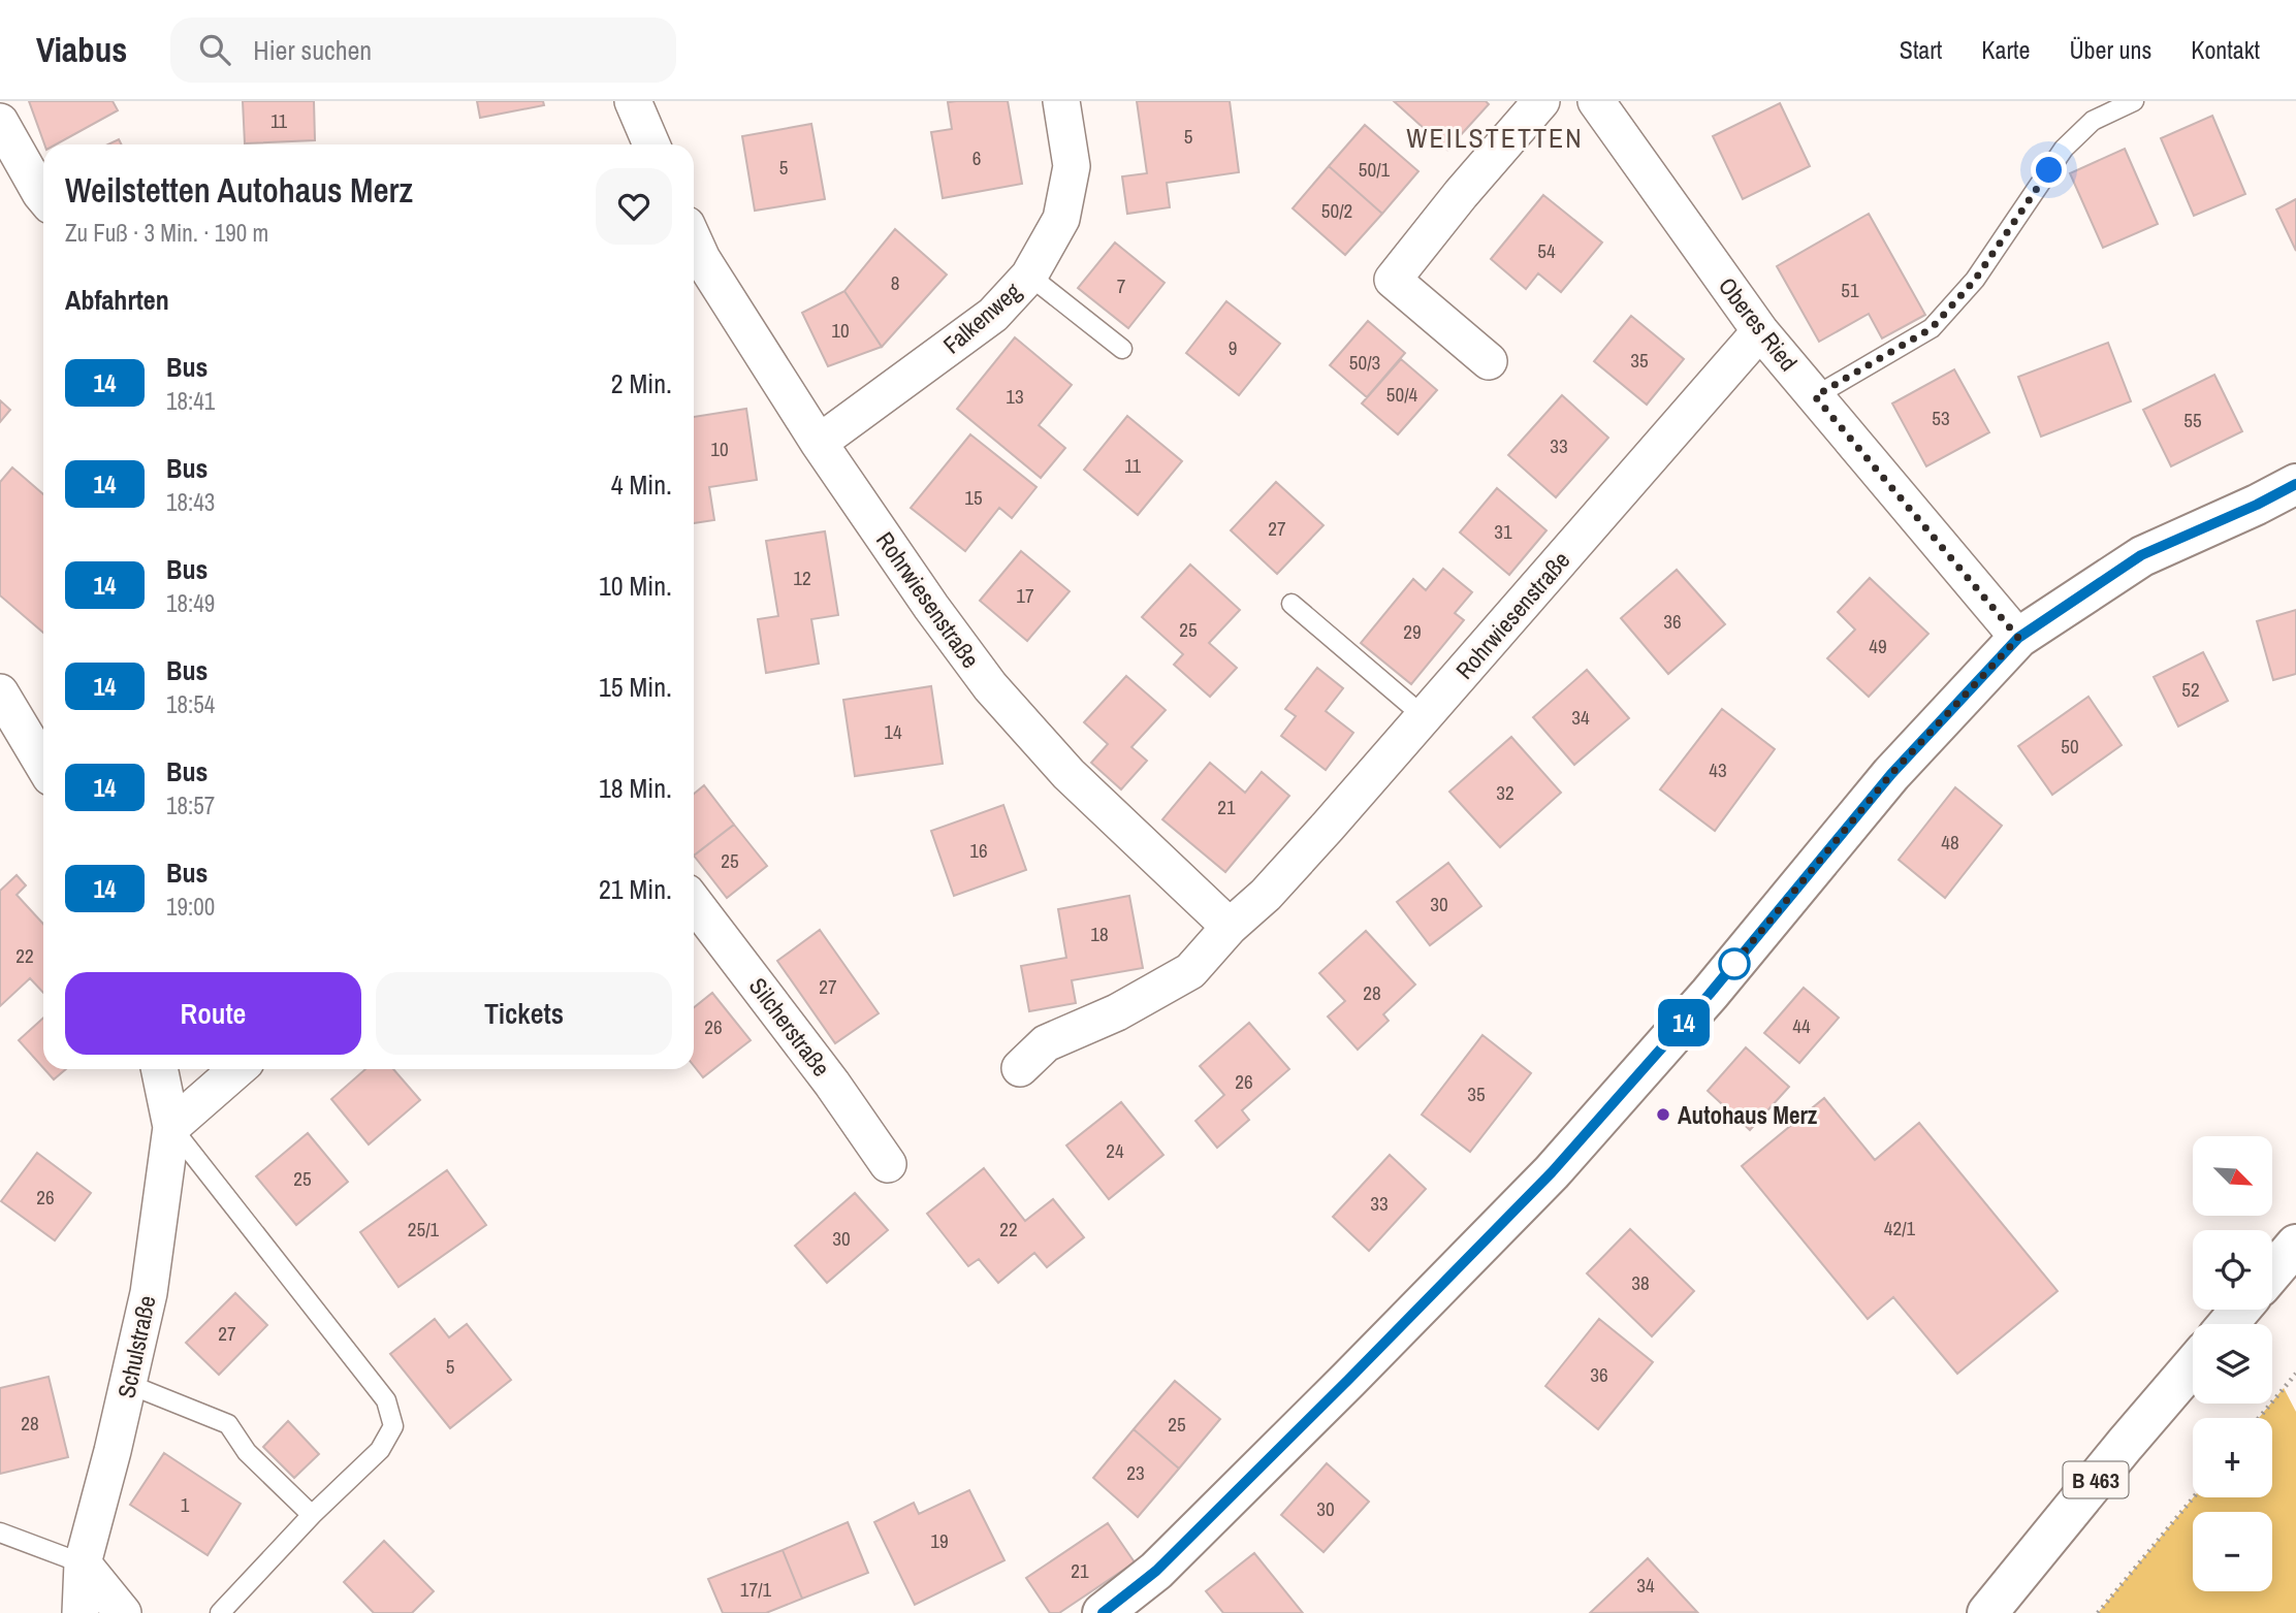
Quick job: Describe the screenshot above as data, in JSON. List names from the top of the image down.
{
  "streets": {
    "main road": ["B 463"],
    "street": [
      "Falkenweg",
      "Oberes Ried",
      "Rohrwiesenstraße",
      "Silcherstraße",
      "Schulstraße"
    ]
  },
  "crossings": [
    ["Falkenweg", "Rohrwiesenstraße"],
    ["Oberes Ried", "Rohrwiesenstraße"]
  ],
  "districts": ["WEILSTETTEN"],
  "places": ["Autohaus Merz"],
  "lines": ["bus line 14"],
  "house_numbers": [
    "11",
    "5",
    "6",
    "5",
    "50/1",
    "50/2",
    "54",
    "8",
    "7",
    "51",
    "10",
    "9",
    "35",
    "50/3",
    "50/4",
    "13",
    "53",
    "55",
    "33",
    "10",
    "11",
    "15",
    "27",
    "31",
    "12",
    "17",
    "36",
    "25",
    "29",
    "49",
    "52",
    "34",
    "14",
    "50",
    "43",
    "32",
    "21",
    "48",
    "16",
    "25",
    "30",
    "18",
    "22",
    "27",
    "28",
    "44",
    "26",
    "26",
    "35",
    "24",
    "25",
    "26",
    "33",
    "42/1",
    "25/1",
    "22",
    "30",
    "38",
    "27",
    "5",
    "36",
    "28",
    "25",
    "23",
    "1",
    "30",
    "19",
    "21",
    "34",
    "17/1"
  ],
  "north": "bottom right",
  "page": {
    "header": "Viabus",
    "search": "Hier suchen",
    "nav": [
      "Start",
      "Karte",
      "Über uns",
      "Kontakt"
    ],
    "on_map": "14",
    "heading": [
      ["Weilstetten Autohaus Merz", "Zu Fuß · 3 Min. · 190 m"],
      "Abfahrten"
    ],
    "list": [
      {
        "mark": "14",
        "name": "Bus",
        "note": "18:41",
        "value": "2 Min."
      },
      {
        "mark": "14",
        "name": "Bus",
        "note": "18:43",
        "value": "4 Min."
      },
      {
        "mark": "14",
        "name": "Bus",
        "note": "18:49",
        "value": "10 Min."
      },
      {
        "mark": "14",
        "name": "Bus",
        "note": "18:54",
        "value": "15 Min."
      },
      {
        "mark": "14",
        "name": "Bus",
        "note": "18:57",
        "value": "18 Min."
      },
      {
        "mark": "14",
        "name": "Bus",
        "note": "19:00",
        "value": "21 Min."
      }
    ],
    "buttons": ["Route", "Tickets"],
    "map_buttons": ["+", "−"]
  }
}
